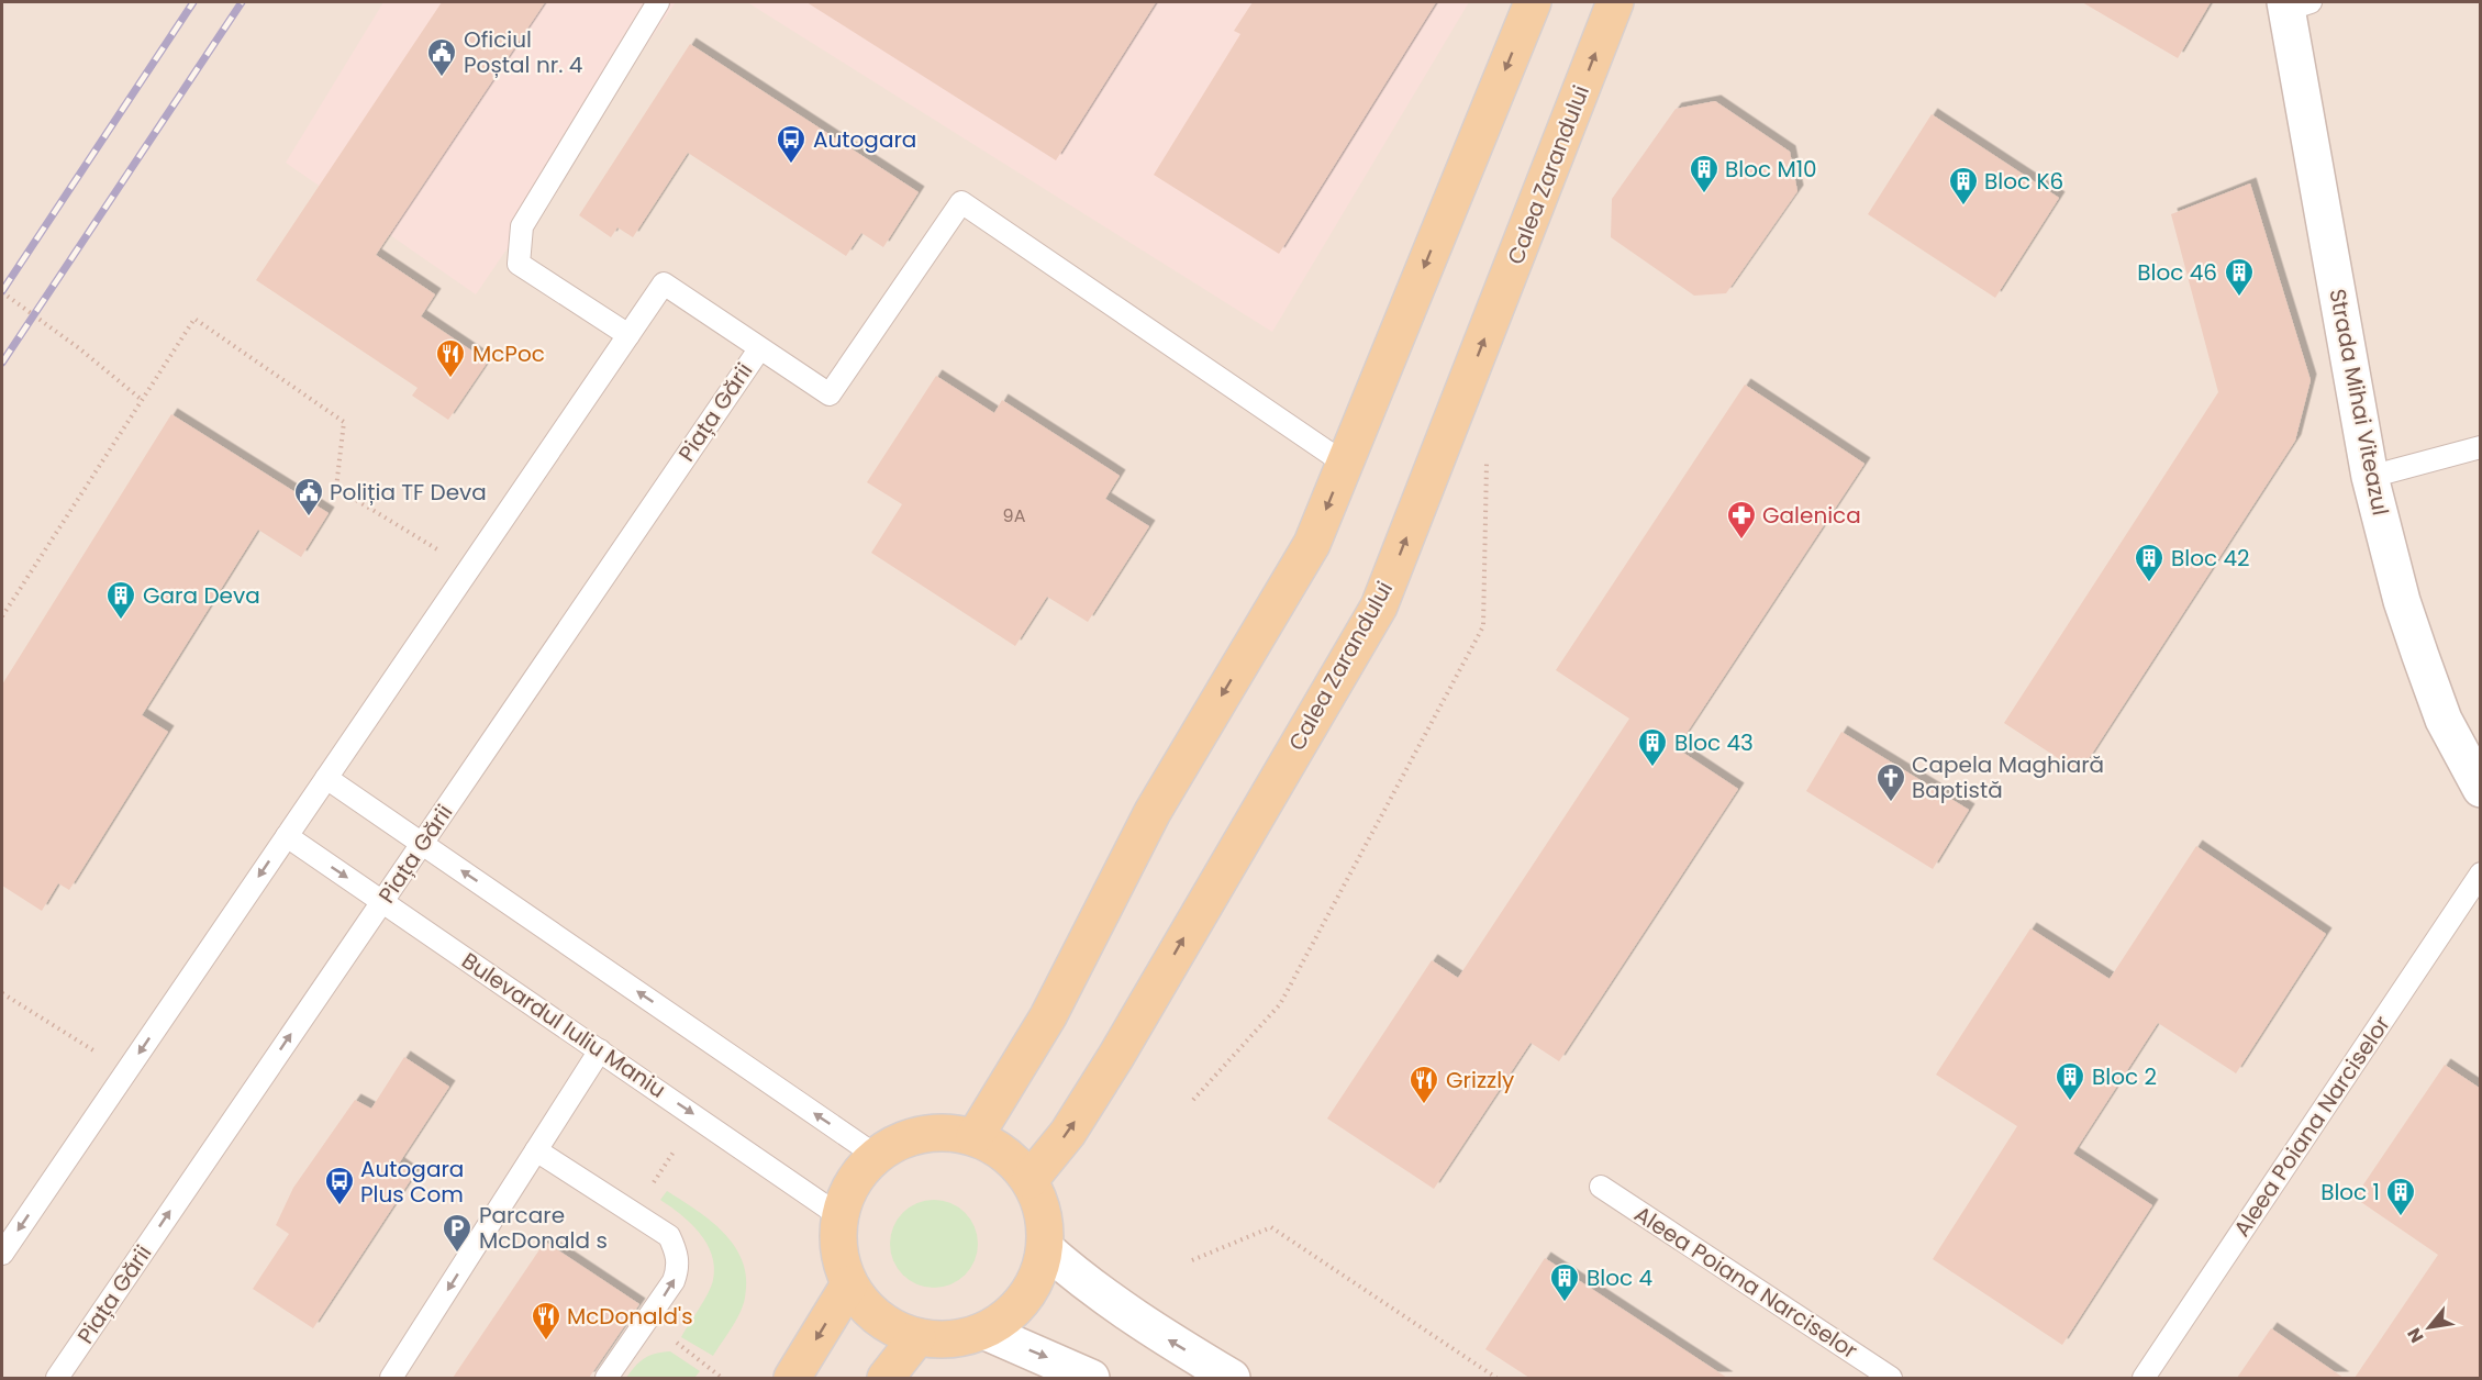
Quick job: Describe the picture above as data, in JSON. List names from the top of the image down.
{
  "streets": {
    "main road": ["Calea Zarandului"],
    "street": ["Strada Mihai Viteazul"],
    "lane": ["Piața Gării", "Bulevardul Iuliu Maniu", "Aleea Poiana Narciselor"]
  },
  "crossings": [
    ["Calea Zarandului", "Bulevardul Iuliu Maniu"],
    ["Piața Gării", "Bulevardul Iuliu Maniu"]
  ],
  "places": {
    "public building": ["Oficiul Poștal nr. 4", "Poliția TF Deva"],
    "bus stop": ["Autogara", "Autogara Plus Com"],
    "building": [
      "Bloc M10",
      "Bloc K6",
      "Bloc 46",
      "Bloc 42",
      "Gara Deva",
      "Bloc 43",
      "Bloc 2",
      "Bloc 1",
      "Bloc 4"
    ],
    "restaurant": ["McPoc", "Grizzly", "McDonald's"],
    "pharmacy": ["Galenica"],
    "church": ["Capela Maghiară Baptistă"],
    "parking": ["Parcare McDonald s"]
  },
  "house_numbers": ["9A"],
  "north": "bottom left"
}
